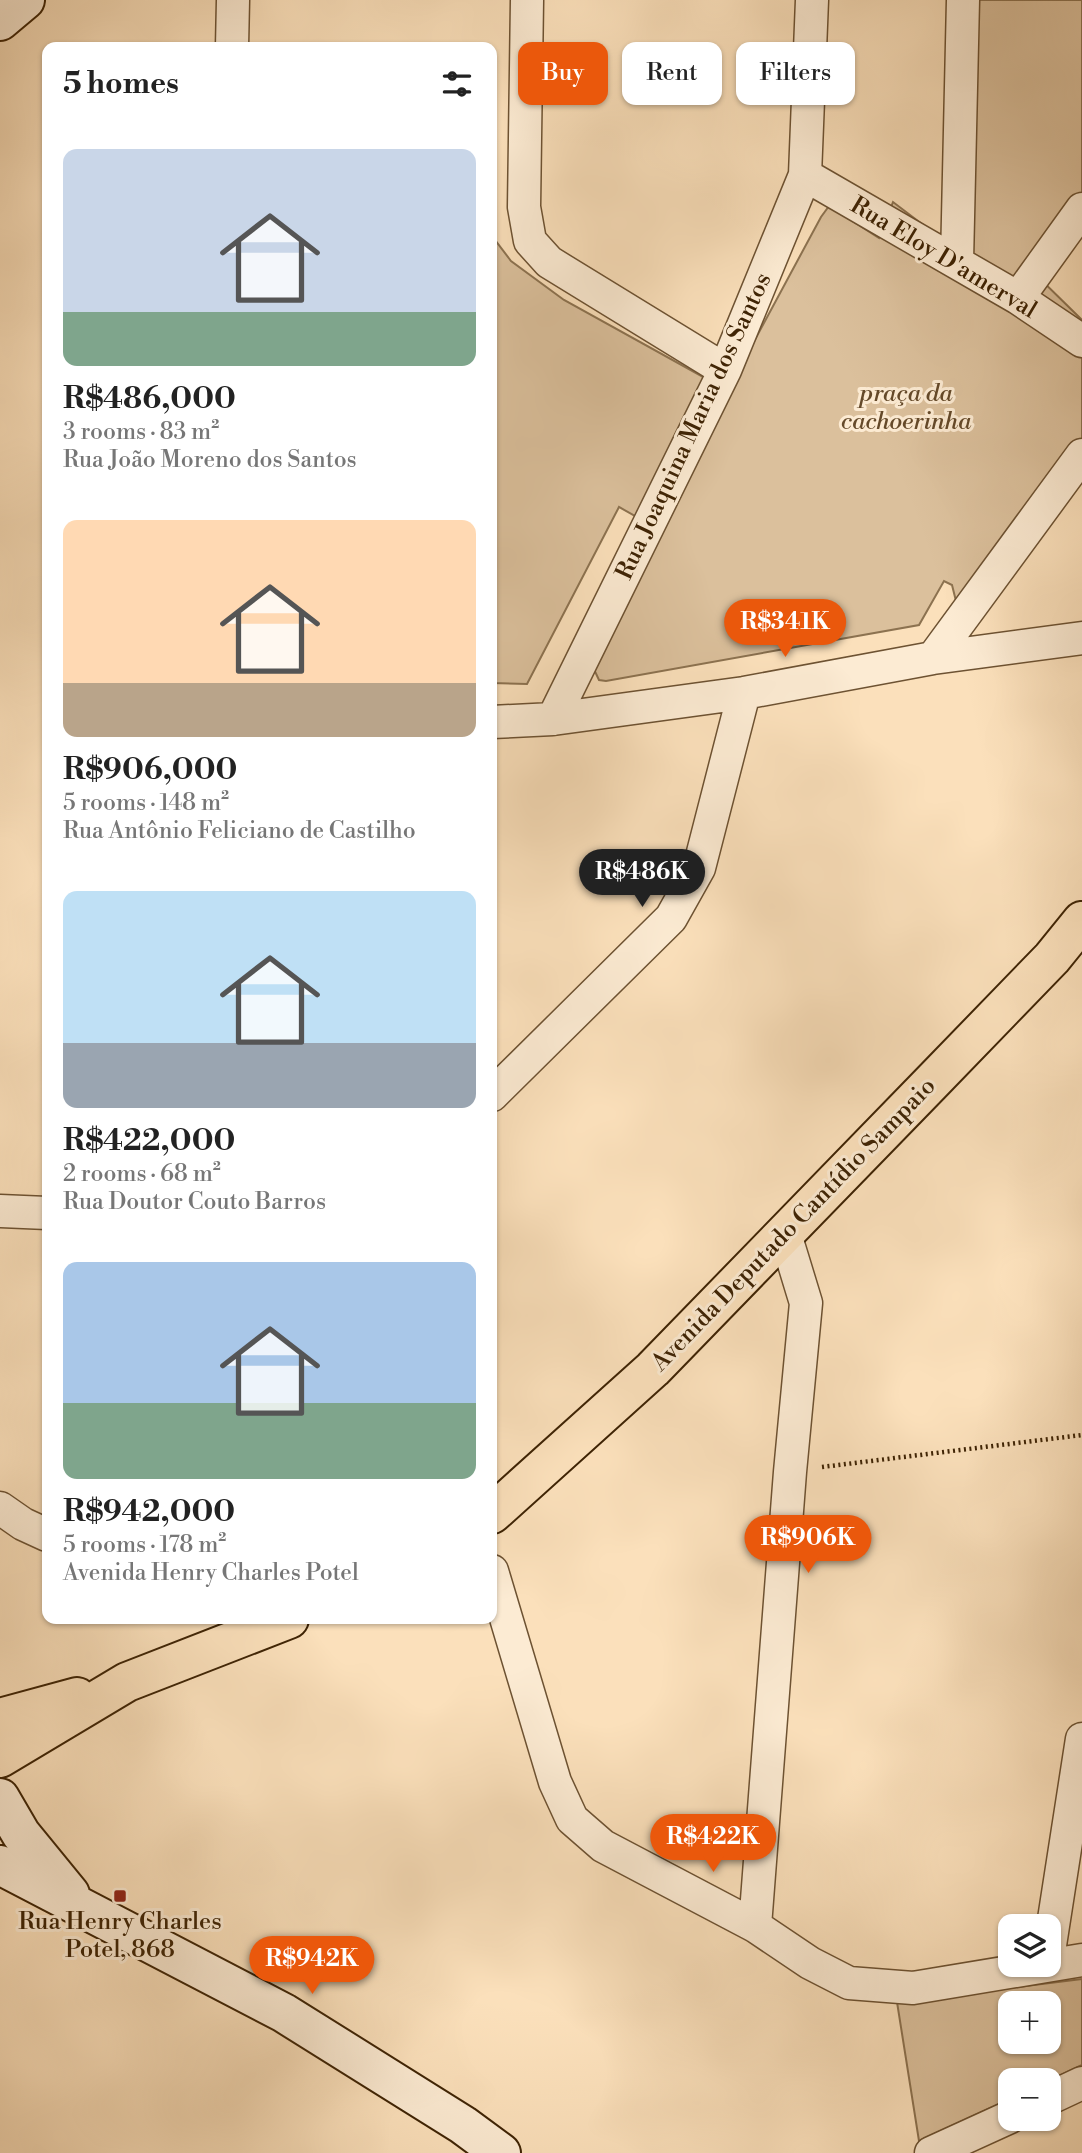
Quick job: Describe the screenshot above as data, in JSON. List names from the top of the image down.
{
  "streets": {
    "main road": ["Avenida Deputado Cantídio Sampaio"],
    "street": ["Rua Eloy D'amerval", "Rua Joaquina Maria dos Santos"]
  },
  "crossings": [
    ["Rua Eloy D'amerval", "Rua Joaquina Maria dos Santos"]
  ],
  "parks": ["praça da cachoerinha"],
  "places": {
    "transit": ["Rua Henry Charles Potel, 868"]
  },
  "page": {
    "chip": ["Buy", "Rent", "Filters"],
    "heading": "5 homes",
    "list": [
      {
        "name": "R$486,000",
        "note": "3 rooms · 83 m² · Rua João Moreno dos Santos"
      },
      {
        "name": "R$906,000",
        "note": "5 rooms · 148 m² · Rua Antônio Feliciano de Castilho"
      },
      {
        "name": "R$422,000",
        "note": "2 rooms · 68 m² · Rua Doutor Couto Barros"
      },
      {
        "name": "R$942,000",
        "note": "5 rooms · 178 m² · Avenida Henry Charles Potel"
      }
    ],
    "price": [
      "R$341K",
      "R$486K",
      "R$906K",
      "R$422K",
      "R$942K"
    ],
    "map_buttons": ["+", "−"]
  }
}
